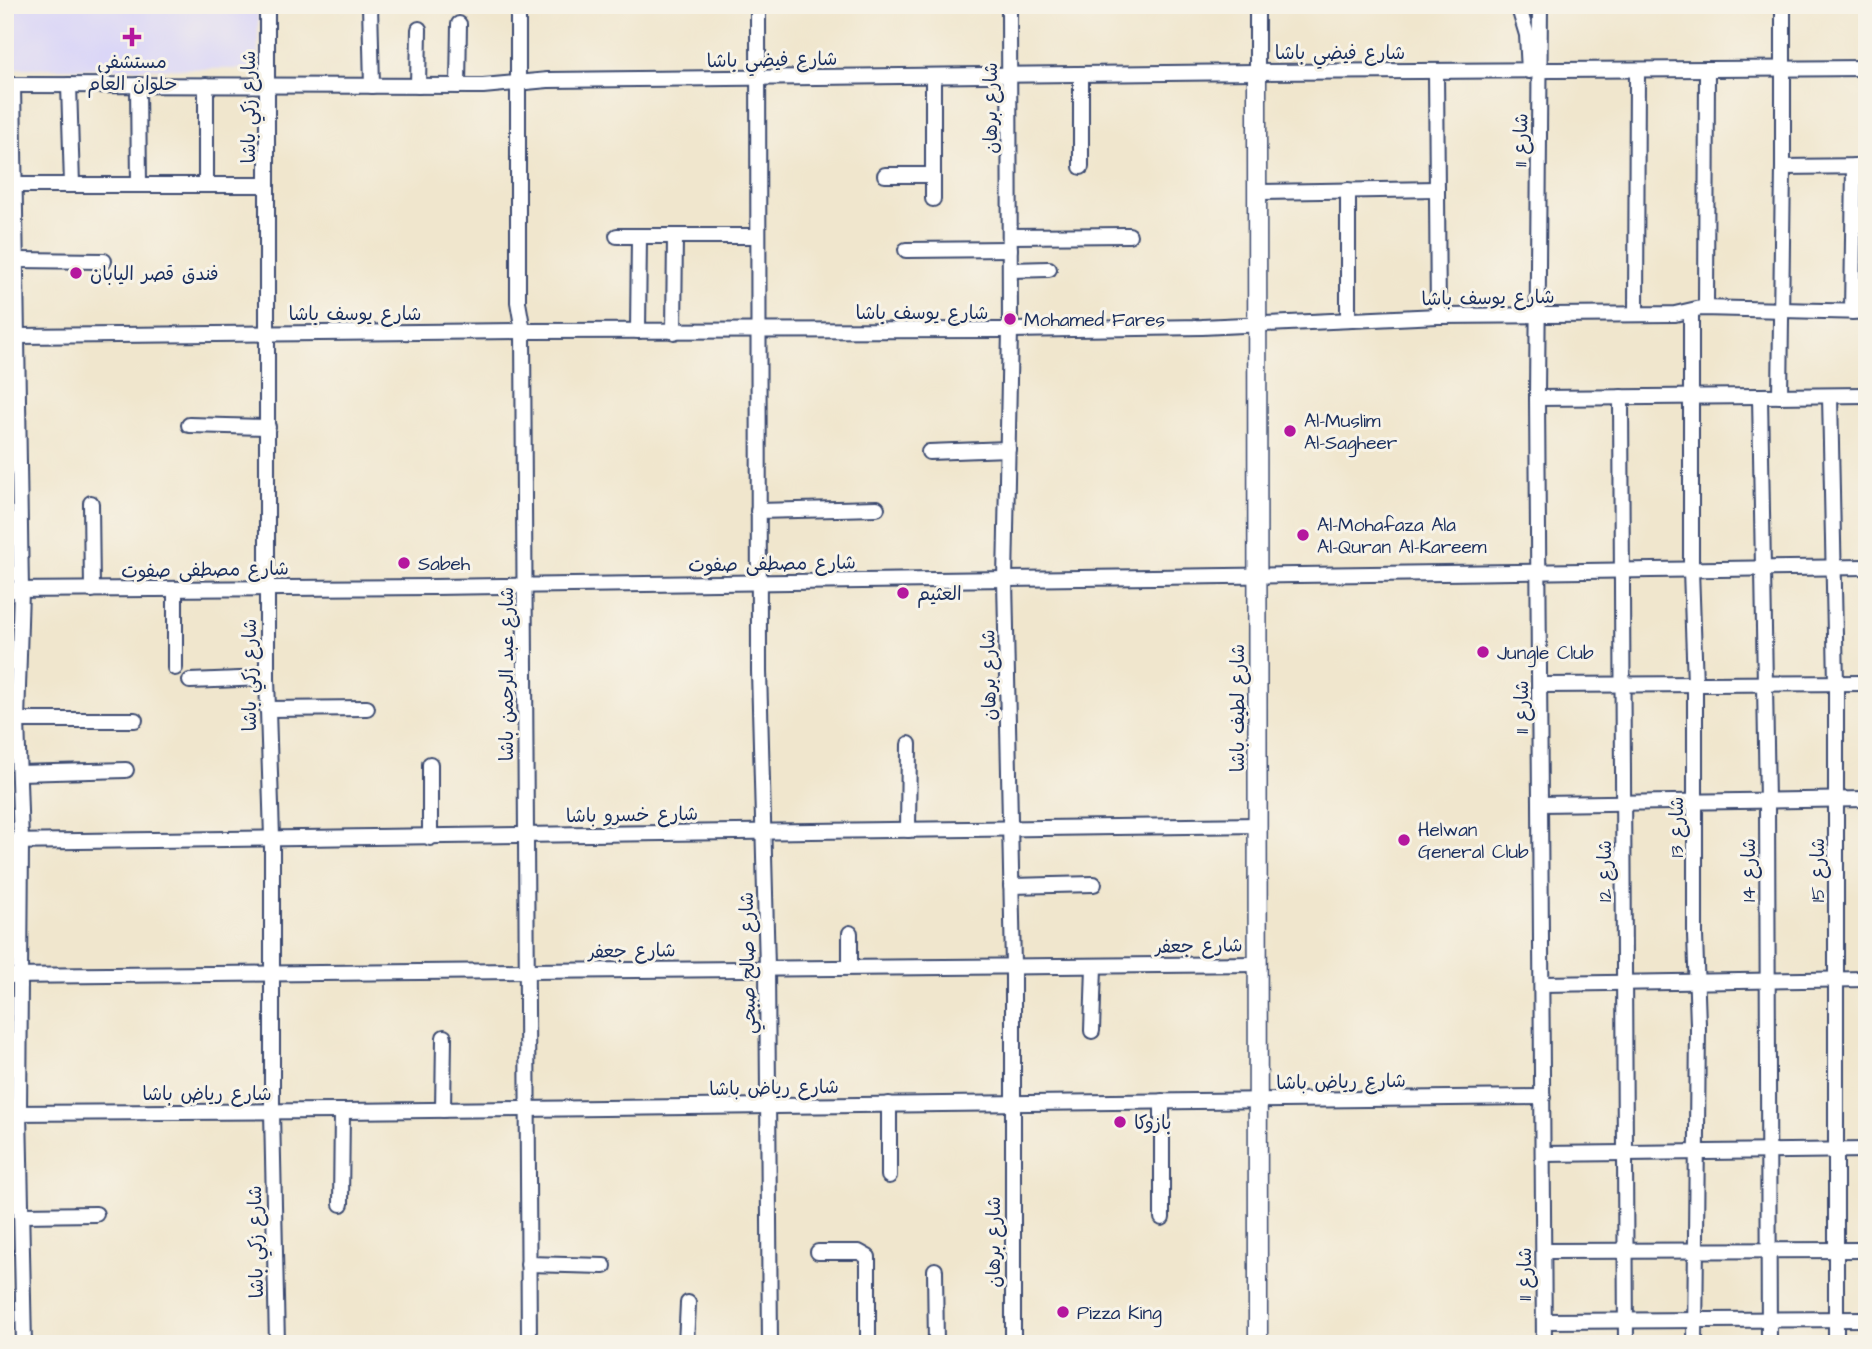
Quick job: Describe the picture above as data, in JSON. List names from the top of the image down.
{
  "streets": {
    "street": [
      "شارع فيضي باشا",
      "شارع زكي باشا",
      "شارع برهان",
      "شارع 11",
      "شارع يوسف باشا",
      "شارع مصطفى صفوت",
      "شارع عبد الرحمن باشا",
      "شارع لطيف باشا",
      "شارع خسرو باشا",
      "شارع 13",
      "شارع 14",
      "شارع 15",
      "شارع 12",
      "شارع جعفر",
      "شارع صالح صبحي",
      "شارع رياض باشا"
    ]
  },
  "crossings": [
    ["شارع فيضي باشا", "شارع زكي باشا"],
    ["شارع فيضي باشا", "شارع برهان"],
    ["شارع فيضي باشا", "شارع 11"],
    ["شارع فيضي باشا", "شارع عبد الرحمن باشا"],
    ["شارع فيضي باشا", "شارع لطيف باشا"],
    ["شارع فيضي باشا", "شارع صالح صبحي"],
    ["شارع زكي باشا", "شارع يوسف باشا"],
    ["شارع زكي باشا", "شارع مصطفى صفوت"],
    ["شارع زكي باشا", "شارع خسرو باشا"],
    ["شارع زكي باشا", "شارع جعفر"],
    ["شارع زكي باشا", "شارع رياض باشا"],
    ["شارع برهان", "شارع يوسف باشا"],
    ["شارع برهان", "شارع مصطفى صفوت"],
    ["شارع برهان", "شارع خسرو باشا"],
    ["شارع برهان", "شارع جعفر"],
    ["شارع برهان", "شارع رياض باشا"],
    ["شارع 11", "شارع يوسف باشا"],
    ["شارع 11", "شارع مصطفى صفوت"],
    ["شارع 11", "شارع رياض باشا"],
    ["شارع يوسف باشا", "شارع عبد الرحمن باشا"],
    ["شارع يوسف باشا", "شارع لطيف باشا"],
    ["شارع يوسف باشا", "شارع 13"],
    ["شارع يوسف باشا", "شارع صالح صبحي"],
    ["شارع مصطفى صفوت", "شارع عبد الرحمن باشا"],
    ["شارع مصطفى صفوت", "شارع لطيف باشا"],
    ["شارع مصطفى صفوت", "شارع 13"],
    ["شارع مصطفى صفوت", "شارع 14"],
    ["شارع مصطفى صفوت", "شارع 15"],
    ["شارع مصطفى صفوت", "شارع 12"],
    ["شارع مصطفى صفوت", "شارع صالح صبحي"],
    ["شارع عبد الرحمن باشا", "شارع خسرو باشا"],
    ["شارع عبد الرحمن باشا", "شارع جعفر"],
    ["شارع عبد الرحمن باشا", "شارع رياض باشا"],
    ["شارع لطيف باشا", "شارع خسرو باشا"],
    ["شارع لطيف باشا", "شارع جعفر"],
    ["شارع لطيف باشا", "شارع رياض باشا"],
    ["شارع خسرو باشا", "شارع صالح صبحي"],
    ["شارع جعفر", "شارع صالح صبحي"],
    ["شارع صالح صبحي", "شارع رياض باشا"]
  ],
  "places": {
    "health": ["مستشفى حلوان العام"],
    "other": [
      "فندق قصر اليابان",
      "Mohamed Fares",
      "Al-Muslim Al-Sagheer",
      "Al-Mohafaza Ala Al-Quran Al-Kareem",
      "Sabeh",
      "العثيم",
      "Jungle Club",
      "Helwan General Club",
      "بازوكا",
      "Pizza King"
    ]
  }
}
